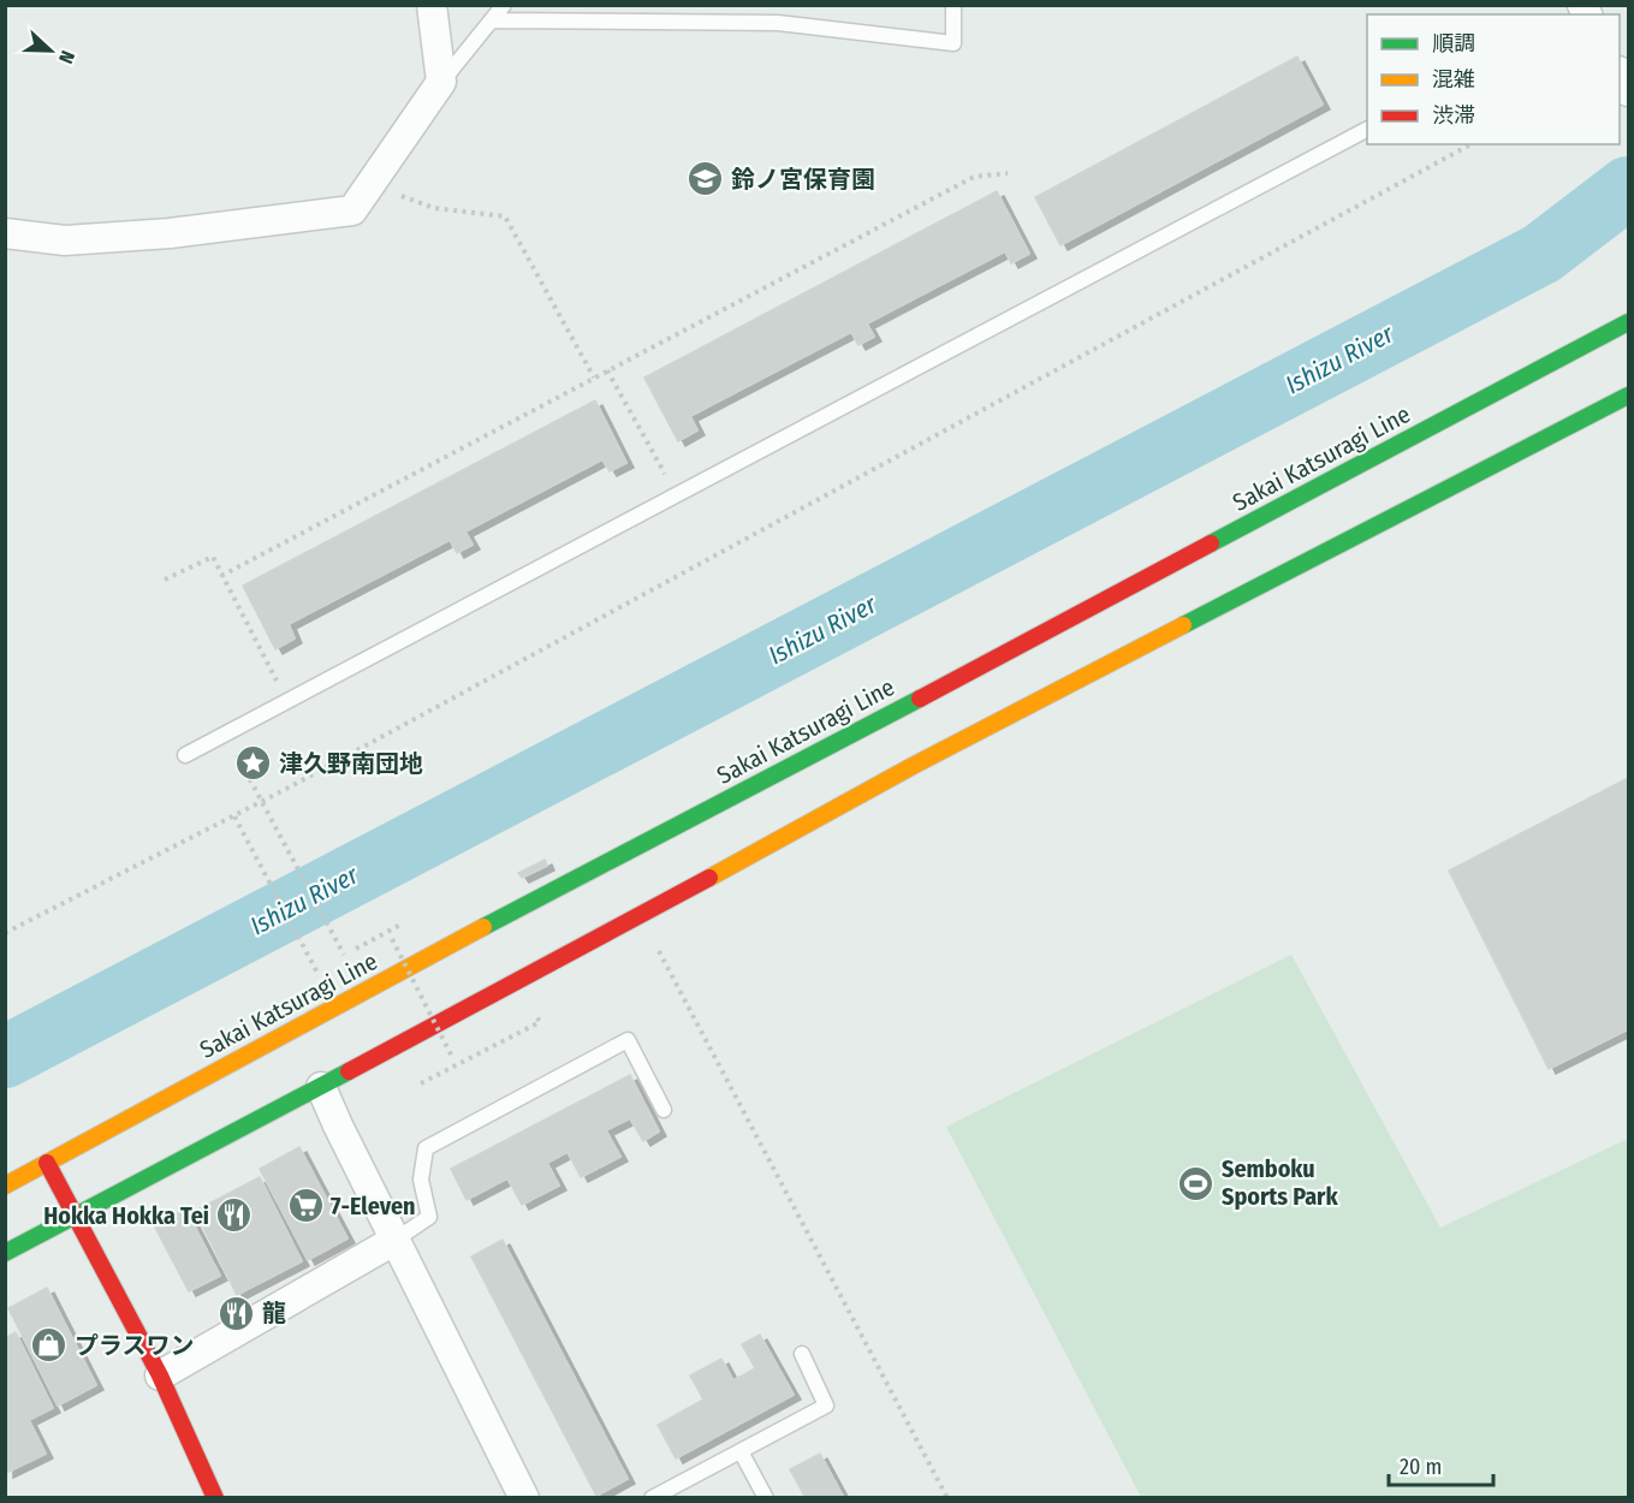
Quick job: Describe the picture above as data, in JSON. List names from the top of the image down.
{
  "streets": {
    "main road": ["Sakai Katsuragi Line"]
  },
  "water": ["Ishizu River"],
  "places": {
    "school or university": ["鈴ノ宮保育園"],
    "place": ["津久野南団地"],
    "sports": ["Semboku Sports Park"],
    "supermarket": ["7-Eleven"],
    "restaurant": ["Hokka Hokka Tei", "龍"],
    "shop": ["プラスワン"]
  },
  "legend": ["順調", "混雑", "渋滞"],
  "scale_bar": "20 m",
  "north": "right"
}
